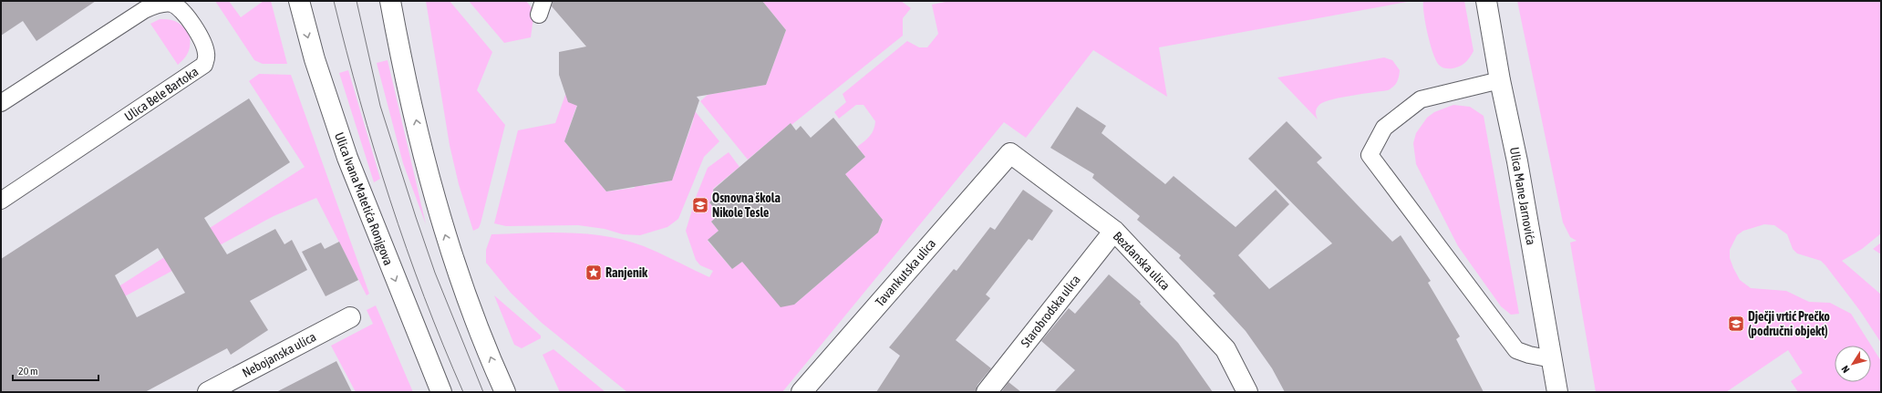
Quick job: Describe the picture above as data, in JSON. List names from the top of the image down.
{
  "streets": {
    "street": [
      "Ulica Mane Jarnovića",
      "Ulica Ivana Matetića Ronjgova",
      "Bezdanska ulica",
      "Tavankutska ulica",
      "Starobrodska ulica",
      "Nebojanska ulica"
    ],
    "lane": ["Ulica Bele Bartoka"]
  },
  "crossings": [
    ["Bezdanska ulica", "Tavankutska ulica"],
    ["Bezdanska ulica", "Starobrodska ulica"]
  ],
  "places": {
    "school or university": ["Osnovna škola Nikole Tesle", "Dječji vrtić Prečko (područni objekt)"],
    "place": ["Ranjenik"]
  },
  "scale_bar": "20 m",
  "north": "bottom left"
}
